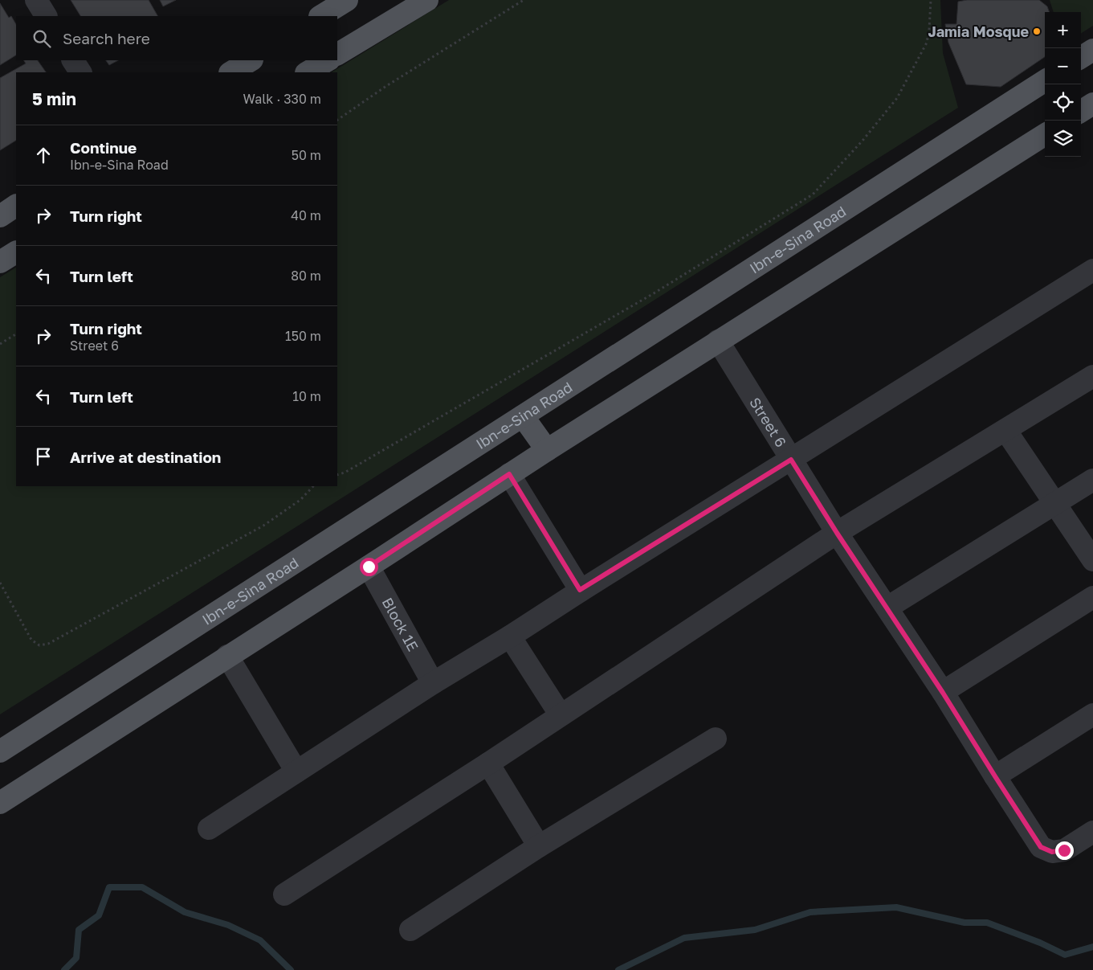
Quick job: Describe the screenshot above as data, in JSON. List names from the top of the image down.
{
  "streets": {
    "main road": ["Ibn-e-Sina Road"],
    "street": ["Street 6", "Block 1E"]
  },
  "places": ["Jamia Mosque"],
  "page": {
    "map_buttons": ["+", "−"],
    "search": "Search here",
    "heading": ["5 min", "Walk · 330 m"],
    "list": [
      ["Continue", "Ibn-e-Sina Road", "50 m"],
      ["Turn right", "40 m"],
      ["Turn left", "80 m"],
      ["Turn right", "Street 6", "150 m"],
      ["Turn left", "10 m"],
      "Arrive at destination"
    ]
  }
}
